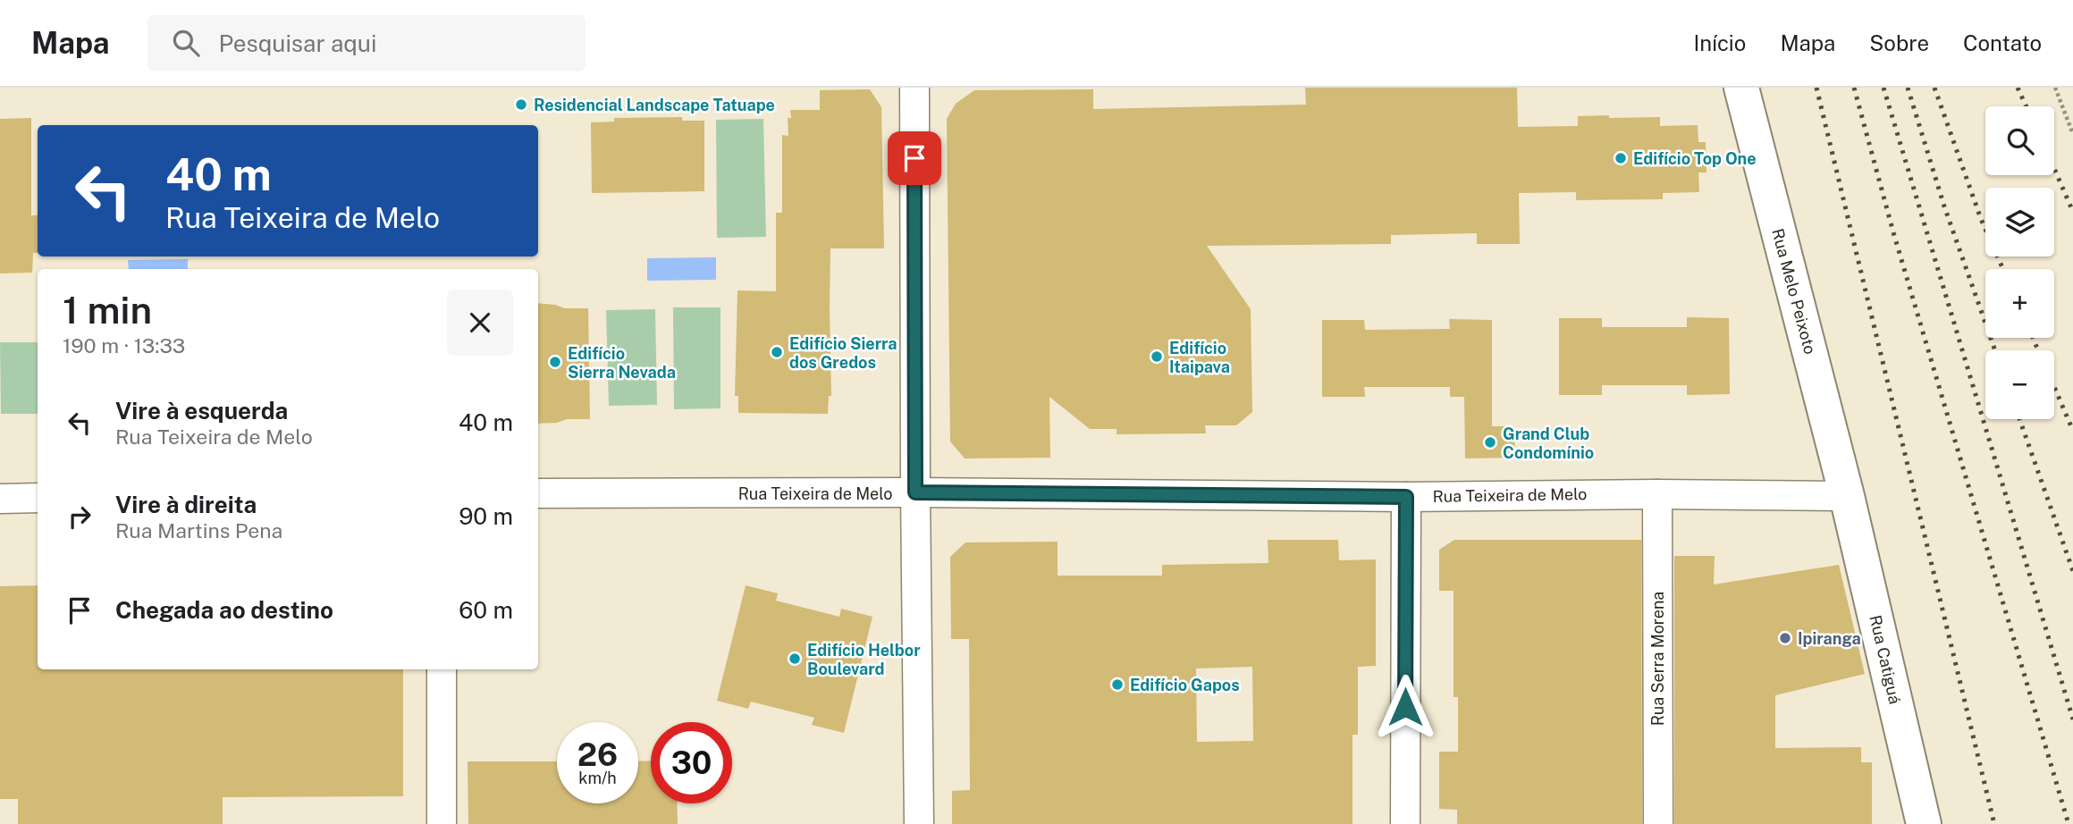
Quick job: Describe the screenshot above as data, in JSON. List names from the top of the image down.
{
  "streets": {
    "main road": ["Rua Melo Peixoto", "Rua Catiguá"],
    "street": ["Rua Teixeira de Melo", "Rua Serra Morena"]
  },
  "crossings": [
    ["Rua Melo Peixoto", "Rua Teixeira de Melo"],
    ["Rua Melo Peixoto", "Rua Catiguá"],
    ["Rua Teixeira de Melo", "Rua Serra Morena"],
    ["Rua Teixeira de Melo", "Rua Catiguá"]
  ],
  "places": [
    "Residencial Landscape Tatuape",
    "Edifício Top One",
    "Edifício Sierra dos Gredos",
    "Edifício Itaipava",
    "Edifício Sierra Nevada",
    "Grand Club Condomínio",
    "Ipiranga",
    "Edifício Helbor Boulevard",
    "Edifício Gapos"
  ],
  "page": {
    "header": "Mapa",
    "search": "Pesquisar aqui",
    "nav": [
      "Início",
      "Mapa",
      "Sobre",
      "Contato"
    ],
    "map_buttons": ["+", "−"],
    "turn": ["40 m", "Rua Teixeira de Melo"],
    "heading": ["1 min", "190 m · 13:33"],
    "list": [
      {
        "name": "Vire à esquerda",
        "note": "Rua Teixeira de Melo",
        "value": "40 m"
      },
      {
        "name": "Vire à direita",
        "note": "Rua Martins Pena",
        "value": "90 m"
      },
      {
        "name": "Chegada ao destino",
        "value": "60 m"
      }
    ],
    "speed": "26 km/h",
    "limit": "30"
  }
}
